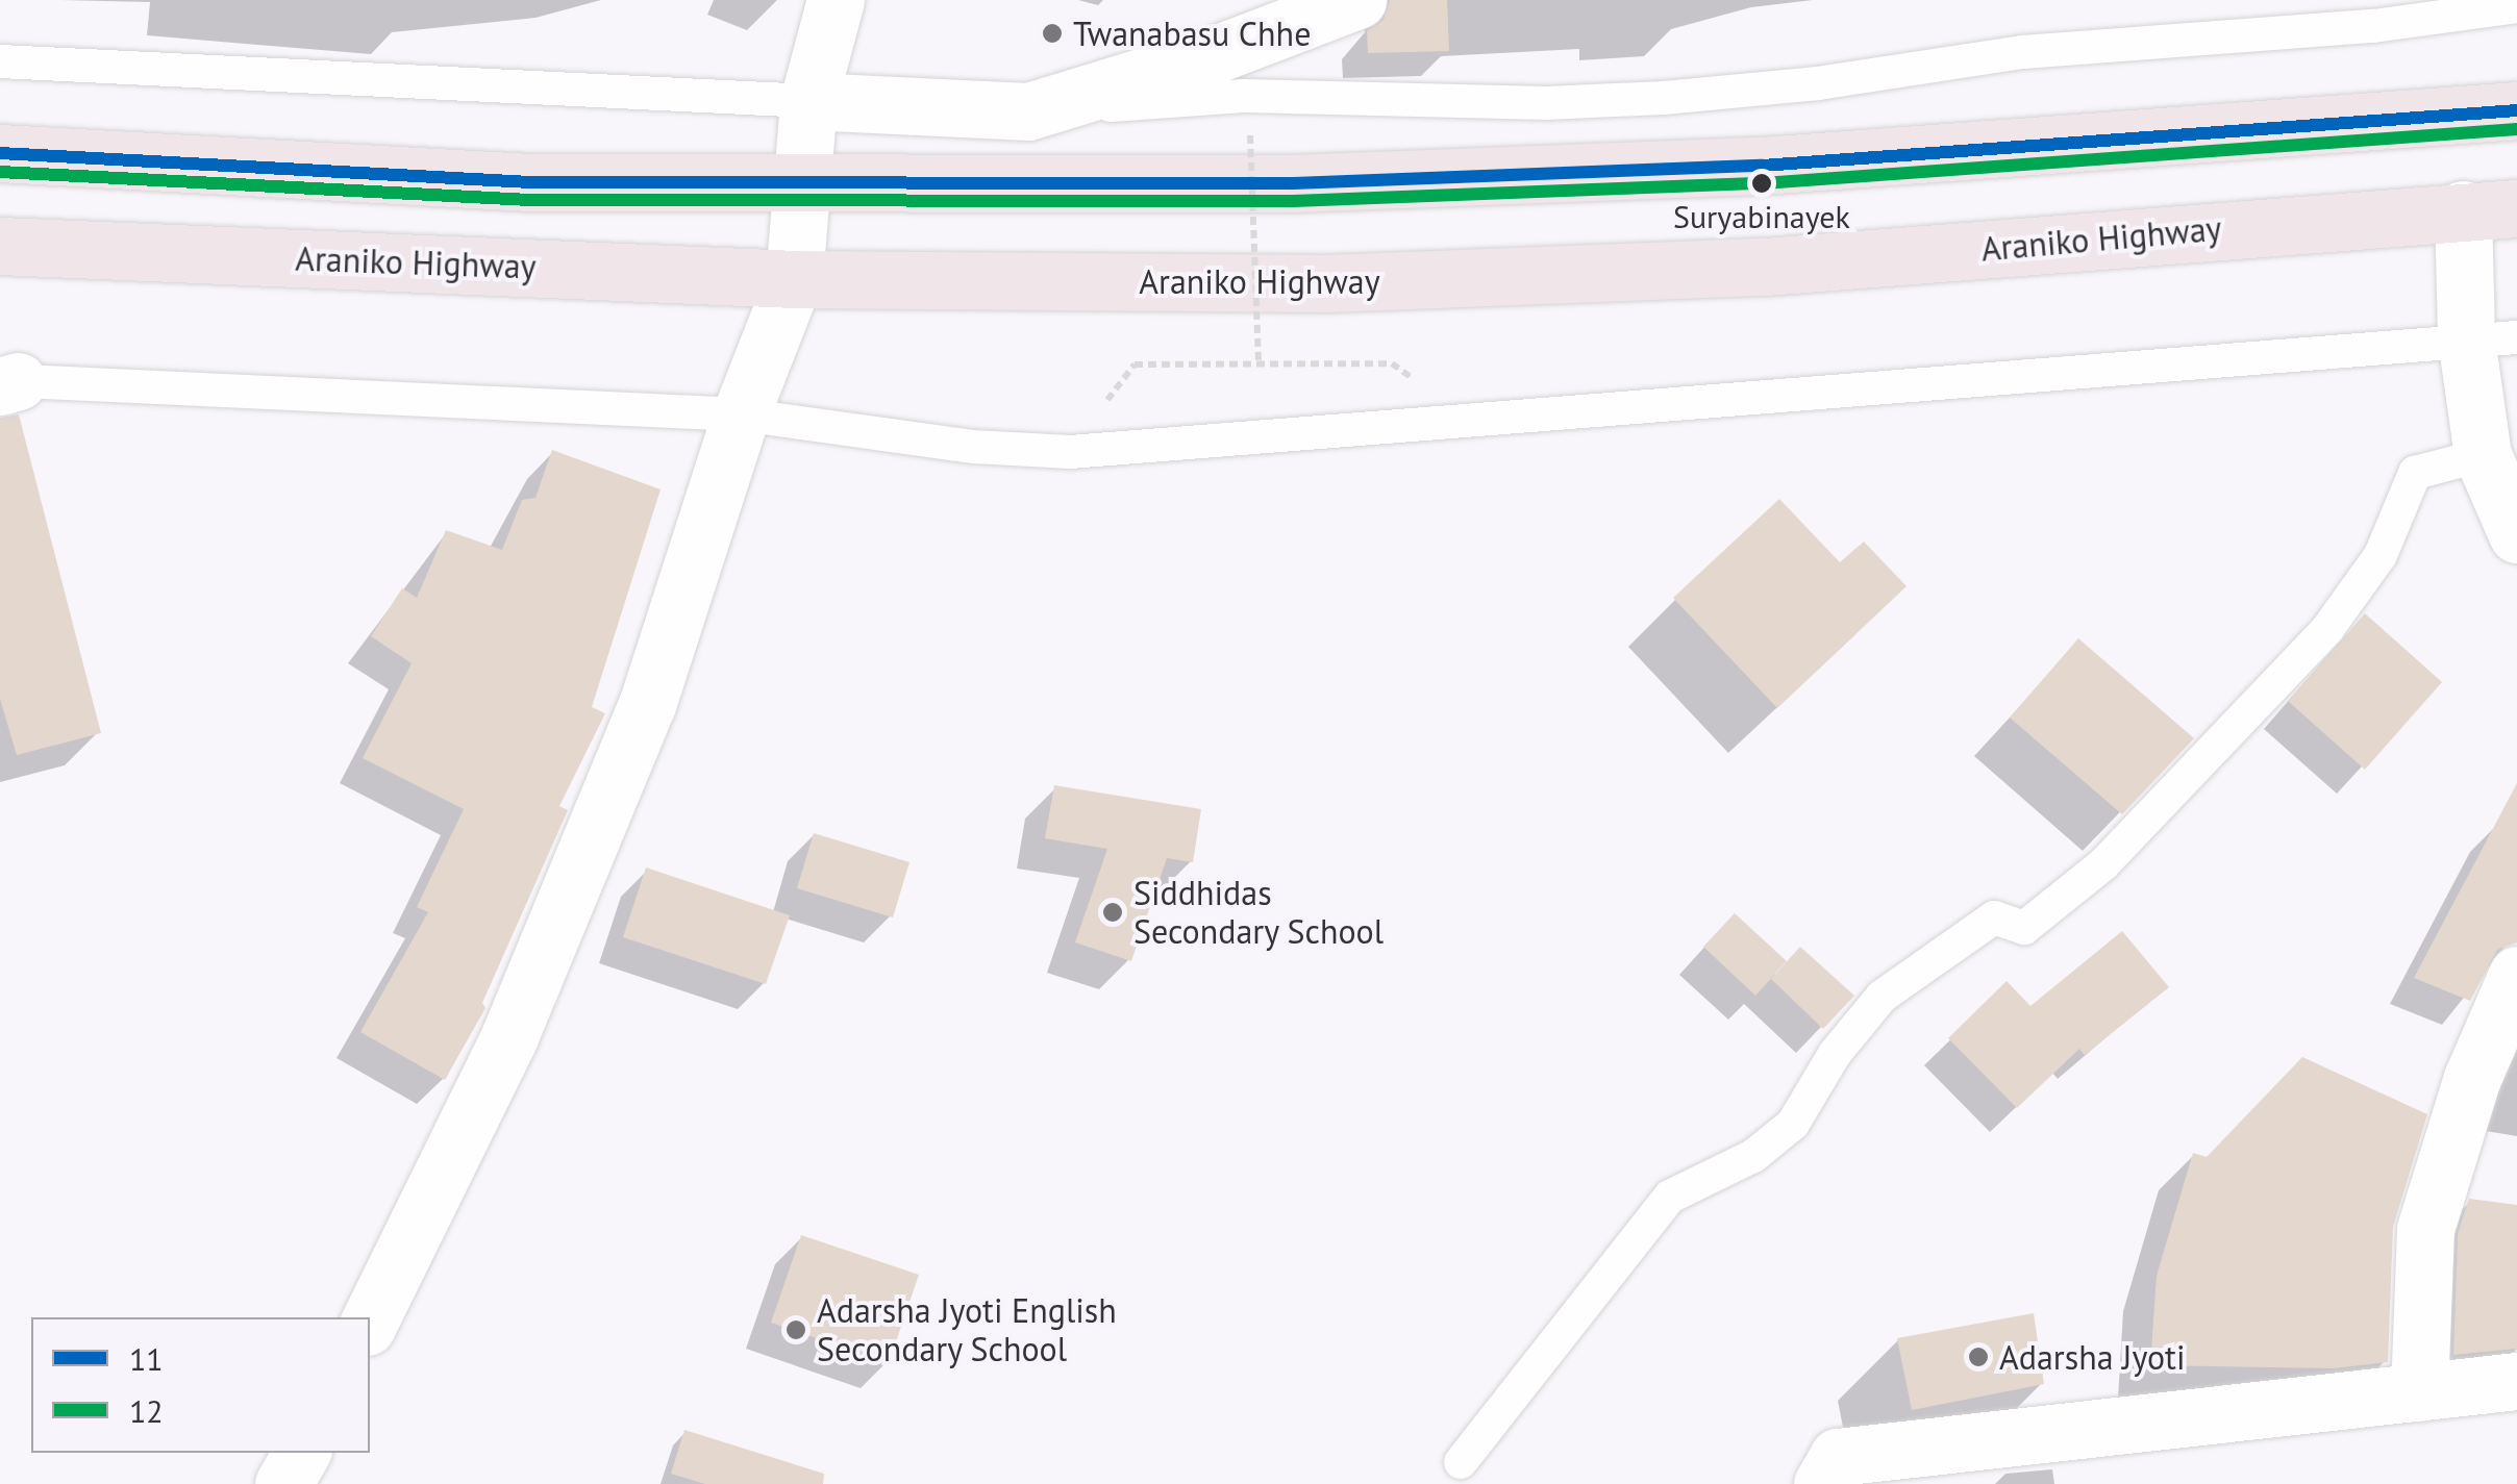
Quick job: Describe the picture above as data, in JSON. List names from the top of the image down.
{
  "streets": {
    "highway": ["Araniko Highway"]
  },
  "places": [
    "Twanabasu Chhe",
    "Suryabinayek",
    "Siddhidas Secondary School",
    "Adarsha Jyoti English Secondary School",
    "Adarsha Jyoti"
  ],
  "lines": ["transit line 11", "transit line 12"],
  "legend": ["11", "12"]
}
